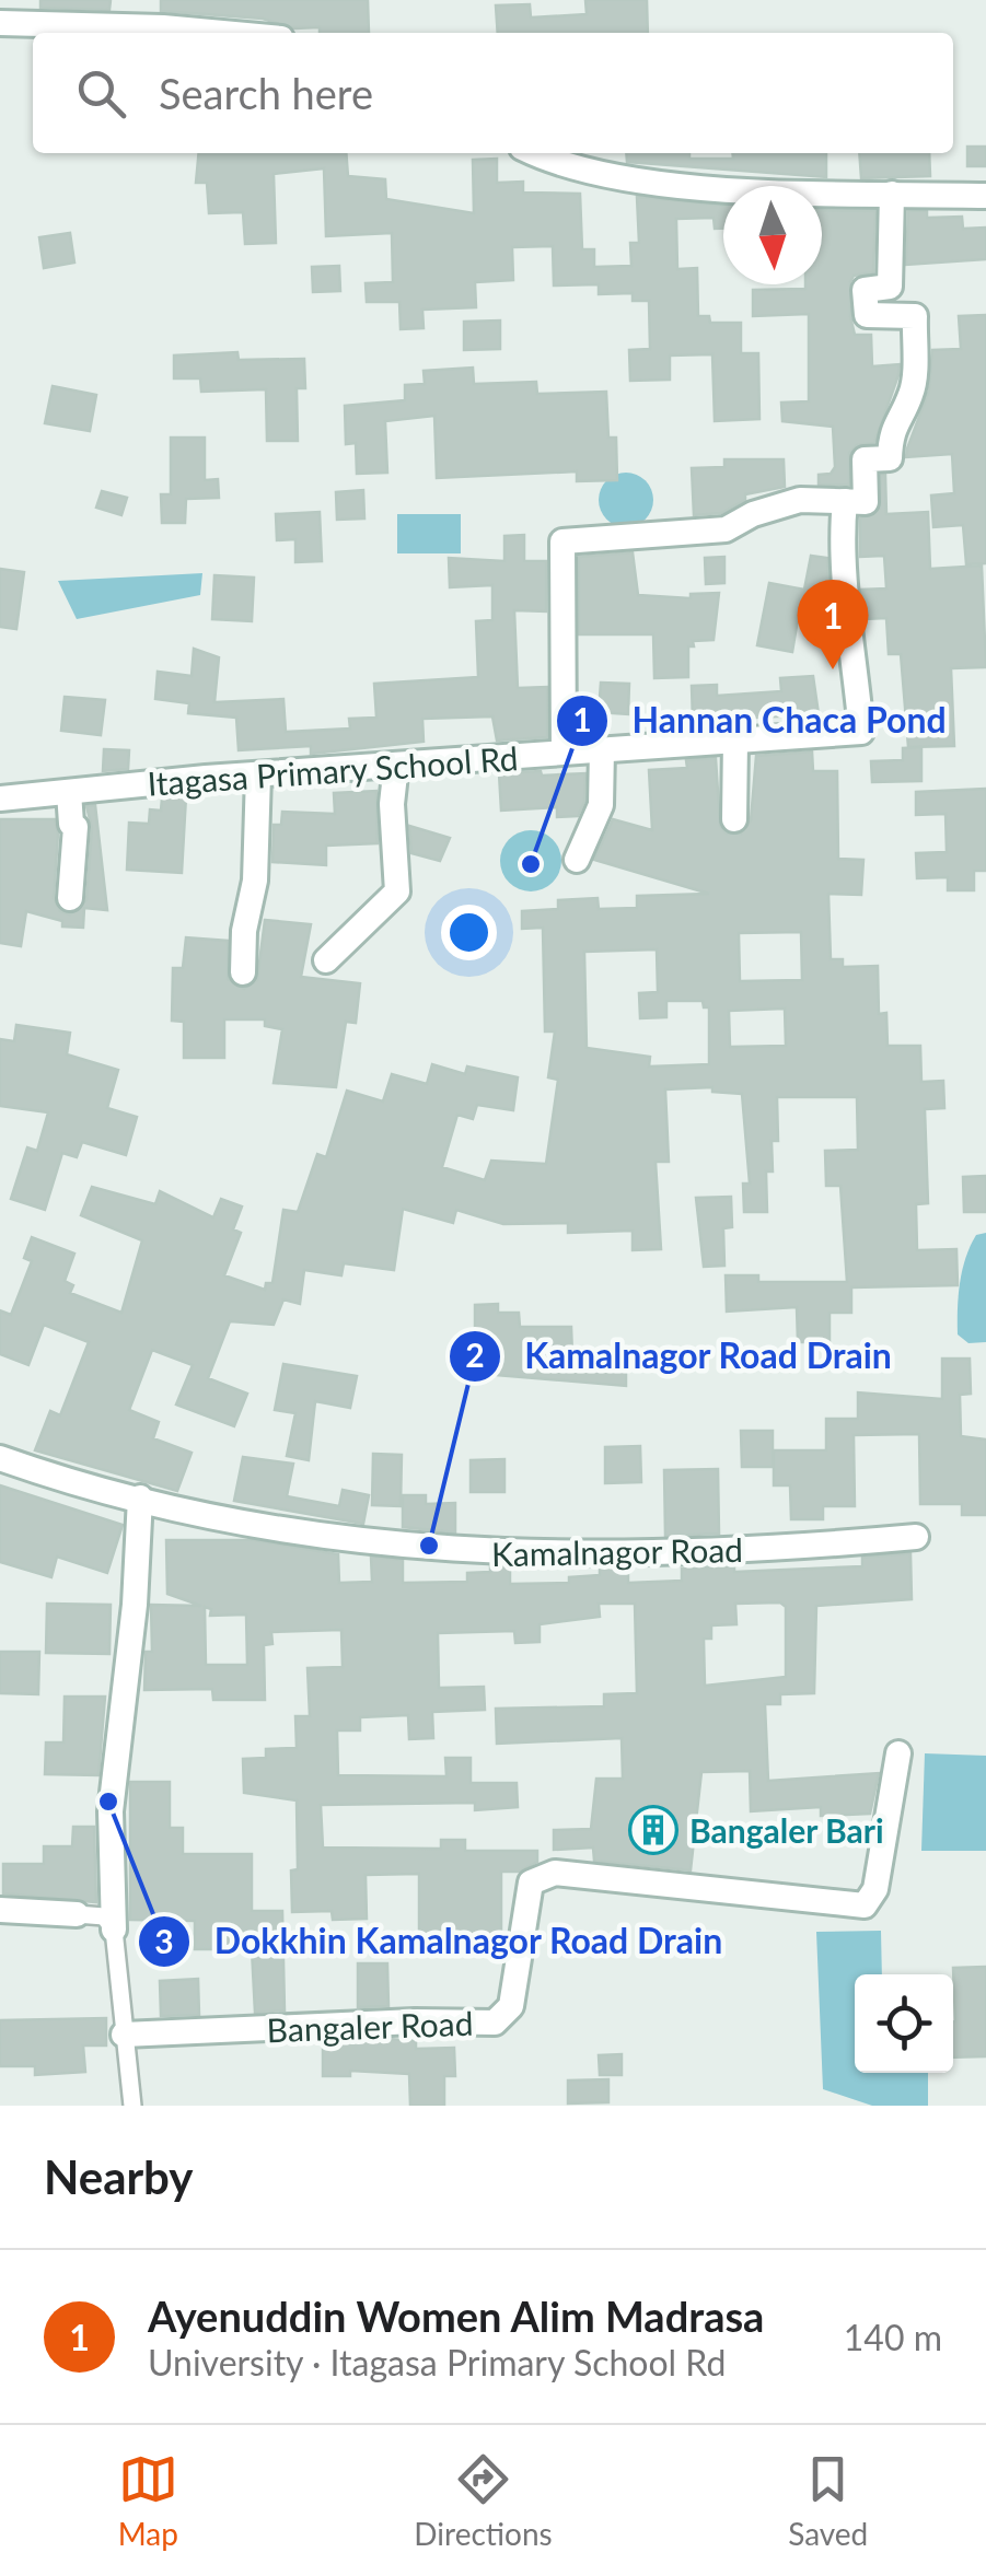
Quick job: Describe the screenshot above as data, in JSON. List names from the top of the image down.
{
  "streets": {
    "street": ["Itagasa Primary School Rd", "Kamalnagor Road", "Bangaler Road"]
  },
  "places": {
    "other": ["Hannan Chaca Pond", "Kamalnagor Road Drain", "Dokkhin Kamalnagor Road Drain"],
    "building": ["Bangaler Bari"]
  },
  "north": "bottom",
  "page": {
    "search": "Search here",
    "pins": "1",
    "heading": "Nearby",
    "list": [
      {
        "mark": "1",
        "name": "Ayenuddin Women Alim Madrasa",
        "note": "University · Itagasa Primary School Rd",
        "value": "140 m"
      }
    ],
    "nav": ["Map", "Directions", "Saved"]
  }
}
